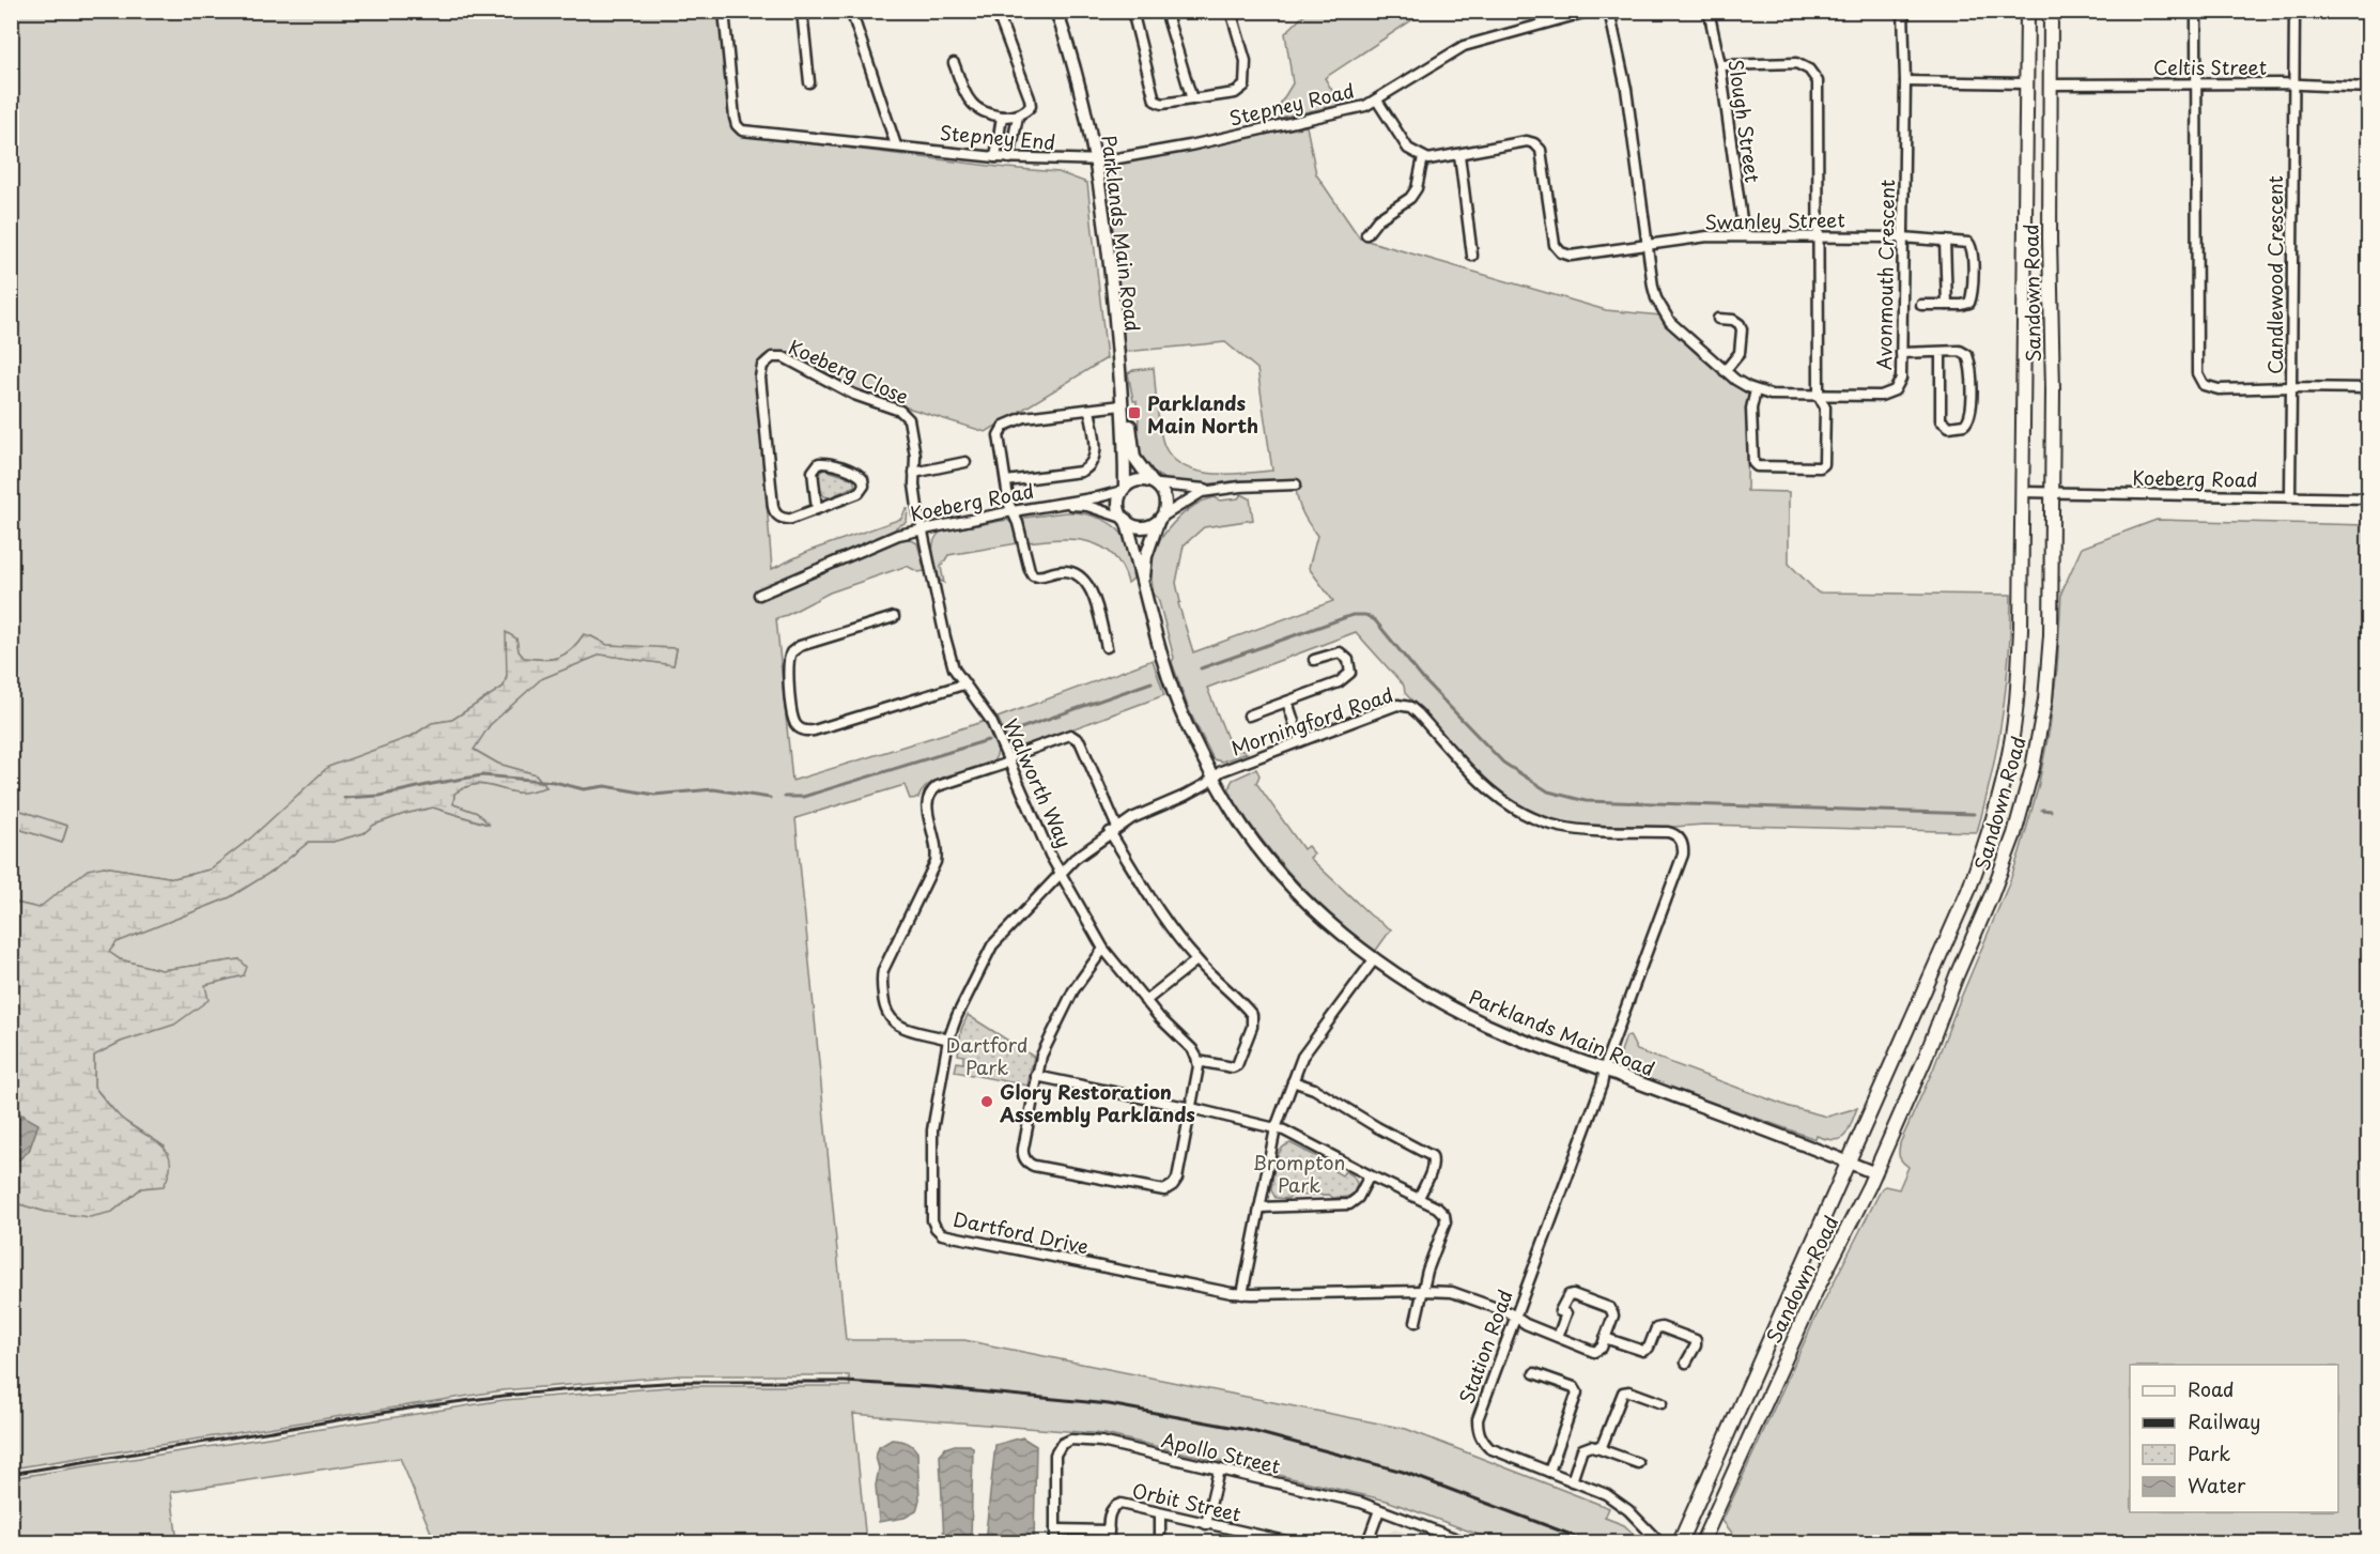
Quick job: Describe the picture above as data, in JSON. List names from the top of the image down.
{
  "streets": {
    "main road": ["Sandown Road"],
    "street": [
      "Celtis Street",
      "Stepney Road",
      "Slough Street",
      "Stepney End",
      "Swanley Street",
      "Parklands Main Road",
      "Avonmouth Crescent",
      "Candlewood Crescent",
      "Koeberg Close",
      "Koeberg Road",
      "Morningford Road",
      "Walworth Way",
      "Dartford Drive",
      "Station Road",
      "Apollo Street",
      "Orbit Street"
    ]
  },
  "crossings": [
    ["Celtis Street", "Candlewood Crescent"],
    ["Celtis Street", "Sandown Road"],
    ["Stepney Road", "Stepney End"],
    ["Stepney Road", "Parklands Main Road"],
    ["Slough Street", "Swanley Street"],
    ["Stepney End", "Parklands Main Road"],
    ["Swanley Street", "Avonmouth Crescent"],
    ["Parklands Main Road", "Sandown Road"],
    ["Parklands Main Road", "Koeberg Road"],
    ["Parklands Main Road", "Morningford Road"],
    ["Parklands Main Road", "Dartford Drive"],
    ["Parklands Main Road", "Station Road"],
    ["Sandown Road", "Koeberg Road"],
    ["Koeberg Close", "Koeberg Road"],
    ["Koeberg Close", "Walworth Way"],
    ["Koeberg Road", "Walworth Way"],
    ["Morningford Road", "Dartford Drive"],
    ["Morningford Road", "Station Road"],
    ["Walworth Way", "Dartford Drive"],
    ["Dartford Drive", "Station Road"]
  ],
  "parks": ["Dartford Park", "Brompton Park"],
  "places": {
    "transit": ["Parklands Main North"],
    "other": ["Glory Restoration Assembly Parklands"]
  },
  "legend": [
    "Road",
    "Railway",
    "Park",
    "Water"
  ]
}
